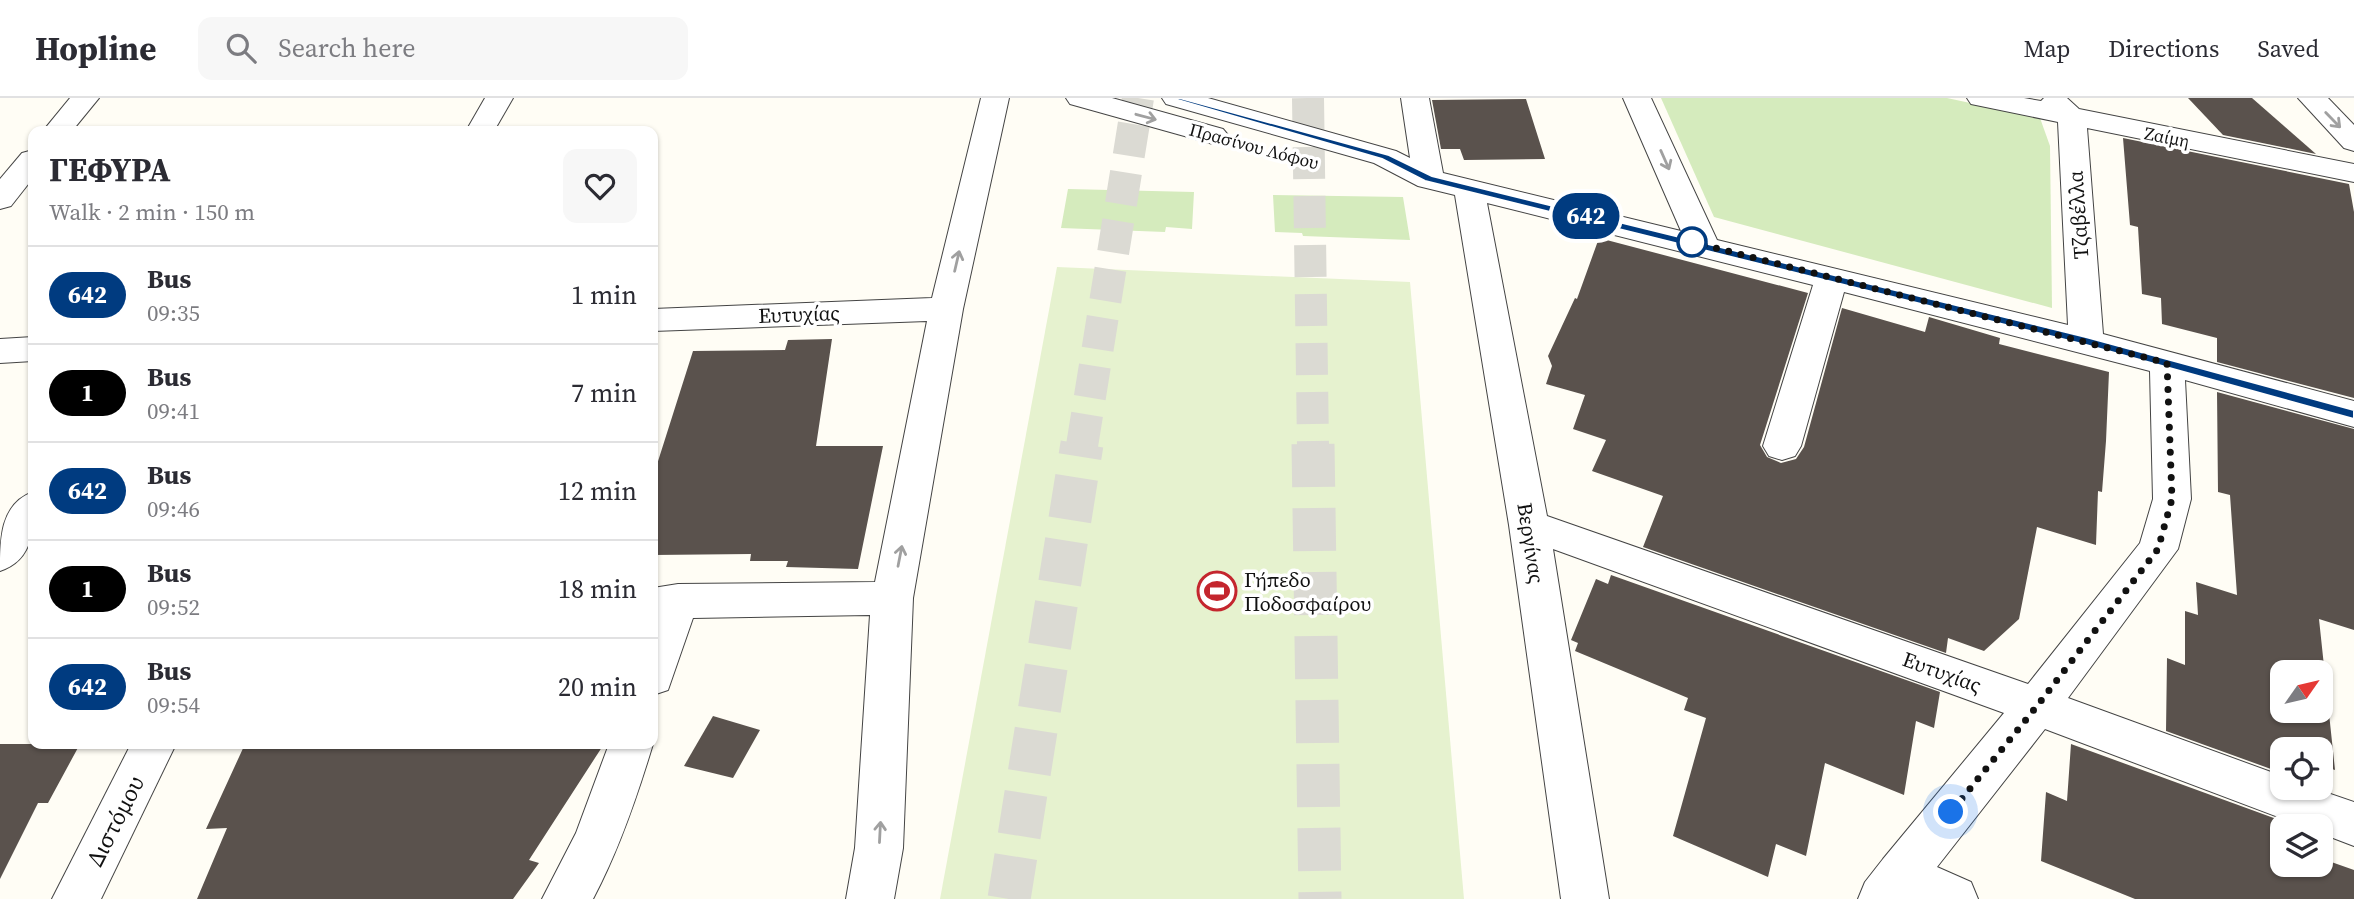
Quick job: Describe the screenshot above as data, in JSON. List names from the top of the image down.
{
  "streets": {
    "street": [
      "Ζαίμη",
      "Πρασίνου Λόφου",
      "Τζαβέλλα",
      "Ευτυχίας",
      "Βεργίνας",
      "Διστόμου"
    ]
  },
  "crossings": [
    ["Ζαίμη", "Τζαβέλλα"],
    ["Πρασίνου Λόφου", "Τζαβέλλα"],
    ["Πρασίνου Λόφου", "Βεργίνας"],
    ["Ευτυχίας", "Βεργίνας"]
  ],
  "places": {
    "sports": ["Γήπεδο Ποδοσφαίρου"]
  },
  "lines": ["bus line 642"],
  "north": "top right",
  "page": {
    "header": "Hopline",
    "search": "Search here",
    "nav": ["Map", "Directions", "Saved"],
    "on_map": "642",
    "heading": ["ΓΕΦΥΡΑ", "Walk · 2 min · 150 m"],
    "list": [
      {
        "mark": "642",
        "name": "Bus",
        "note": "09:35",
        "value": "1 min"
      },
      {
        "mark": "1",
        "name": "Bus",
        "note": "09:41",
        "value": "7 min"
      },
      {
        "mark": "642",
        "name": "Bus",
        "note": "09:46",
        "value": "12 min"
      },
      {
        "mark": "1",
        "name": "Bus",
        "note": "09:52",
        "value": "18 min"
      },
      {
        "mark": "642",
        "name": "Bus",
        "note": "09:54",
        "value": "20 min"
      }
    ]
  }
}
